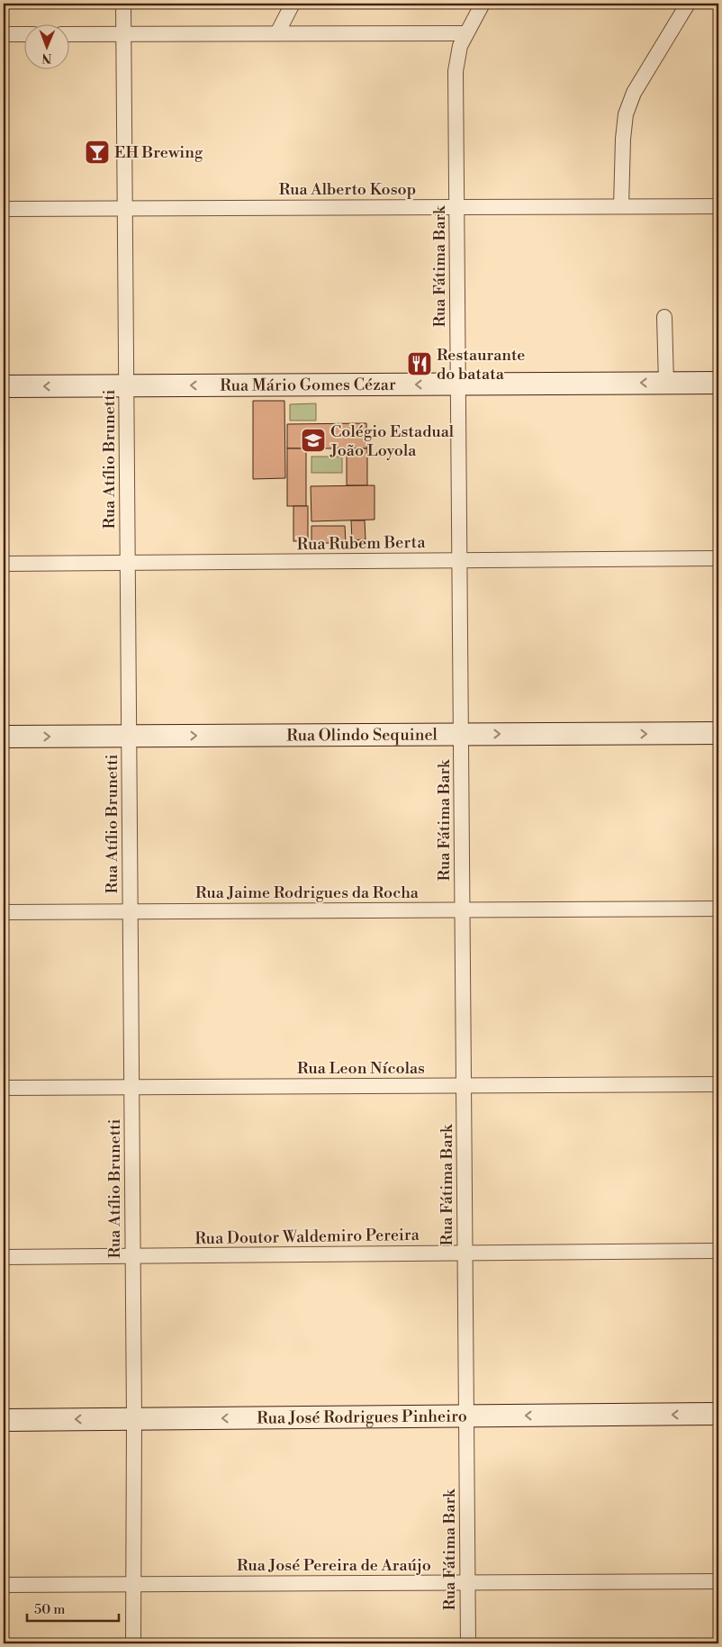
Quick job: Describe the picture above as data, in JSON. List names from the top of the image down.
{
  "streets": {
    "street": [
      "Rua Alberto Kosop",
      "Rua Fátima Bark",
      "Rua Mário Gomes Cézar",
      "Rua Atílio Brunetti",
      "Rua Rubem Berta",
      "Rua Olindo Sequinel",
      "Rua Jaime Rodrigues da Rocha",
      "Rua Leon Nícolas",
      "Rua Doutor Waldemiro Pereira",
      "Rua José Rodrigues Pinheiro",
      "Rua José Pereira de Araújo"
    ]
  },
  "crossings": [
    ["Rua Alberto Kosop", "Rua Fátima Bark"],
    ["Rua Alberto Kosop", "Rua Atílio Brunetti"],
    ["Rua Fátima Bark", "Rua Mário Gomes Cézar"],
    ["Rua Fátima Bark", "Rua Rubem Berta"],
    ["Rua Fátima Bark", "Rua Olindo Sequinel"],
    ["Rua Fátima Bark", "Rua Jaime Rodrigues da Rocha"],
    ["Rua Fátima Bark", "Rua Leon Nícolas"],
    ["Rua Fátima Bark", "Rua Doutor Waldemiro Pereira"],
    ["Rua Fátima Bark", "Rua José Rodrigues Pinheiro"],
    ["Rua Fátima Bark", "Rua José Pereira de Araújo"],
    ["Rua Mário Gomes Cézar", "Rua Atílio Brunetti"],
    ["Rua Atílio Brunetti", "Rua Rubem Berta"],
    ["Rua Atílio Brunetti", "Rua Olindo Sequinel"],
    ["Rua Atílio Brunetti", "Rua Jaime Rodrigues da Rocha"],
    ["Rua Atílio Brunetti", "Rua Leon Nícolas"],
    ["Rua Atílio Brunetti", "Rua Doutor Waldemiro Pereira"],
    ["Rua Atílio Brunetti", "Rua José Rodrigues Pinheiro"],
    ["Rua Atílio Brunetti", "Rua José Pereira de Araújo"]
  ],
  "one_way": ["Rua Mário Gomes Cézar", "Rua Olindo Sequinel", "Rua José Rodrigues Pinheiro"],
  "places": {
    "bar": ["EH Brewing"],
    "restaurant": ["Restaurante do batata"],
    "school or university": ["Colégio Estadual João Loyola"]
  },
  "scale_bar": "50 m",
  "north": "bottom"
}
